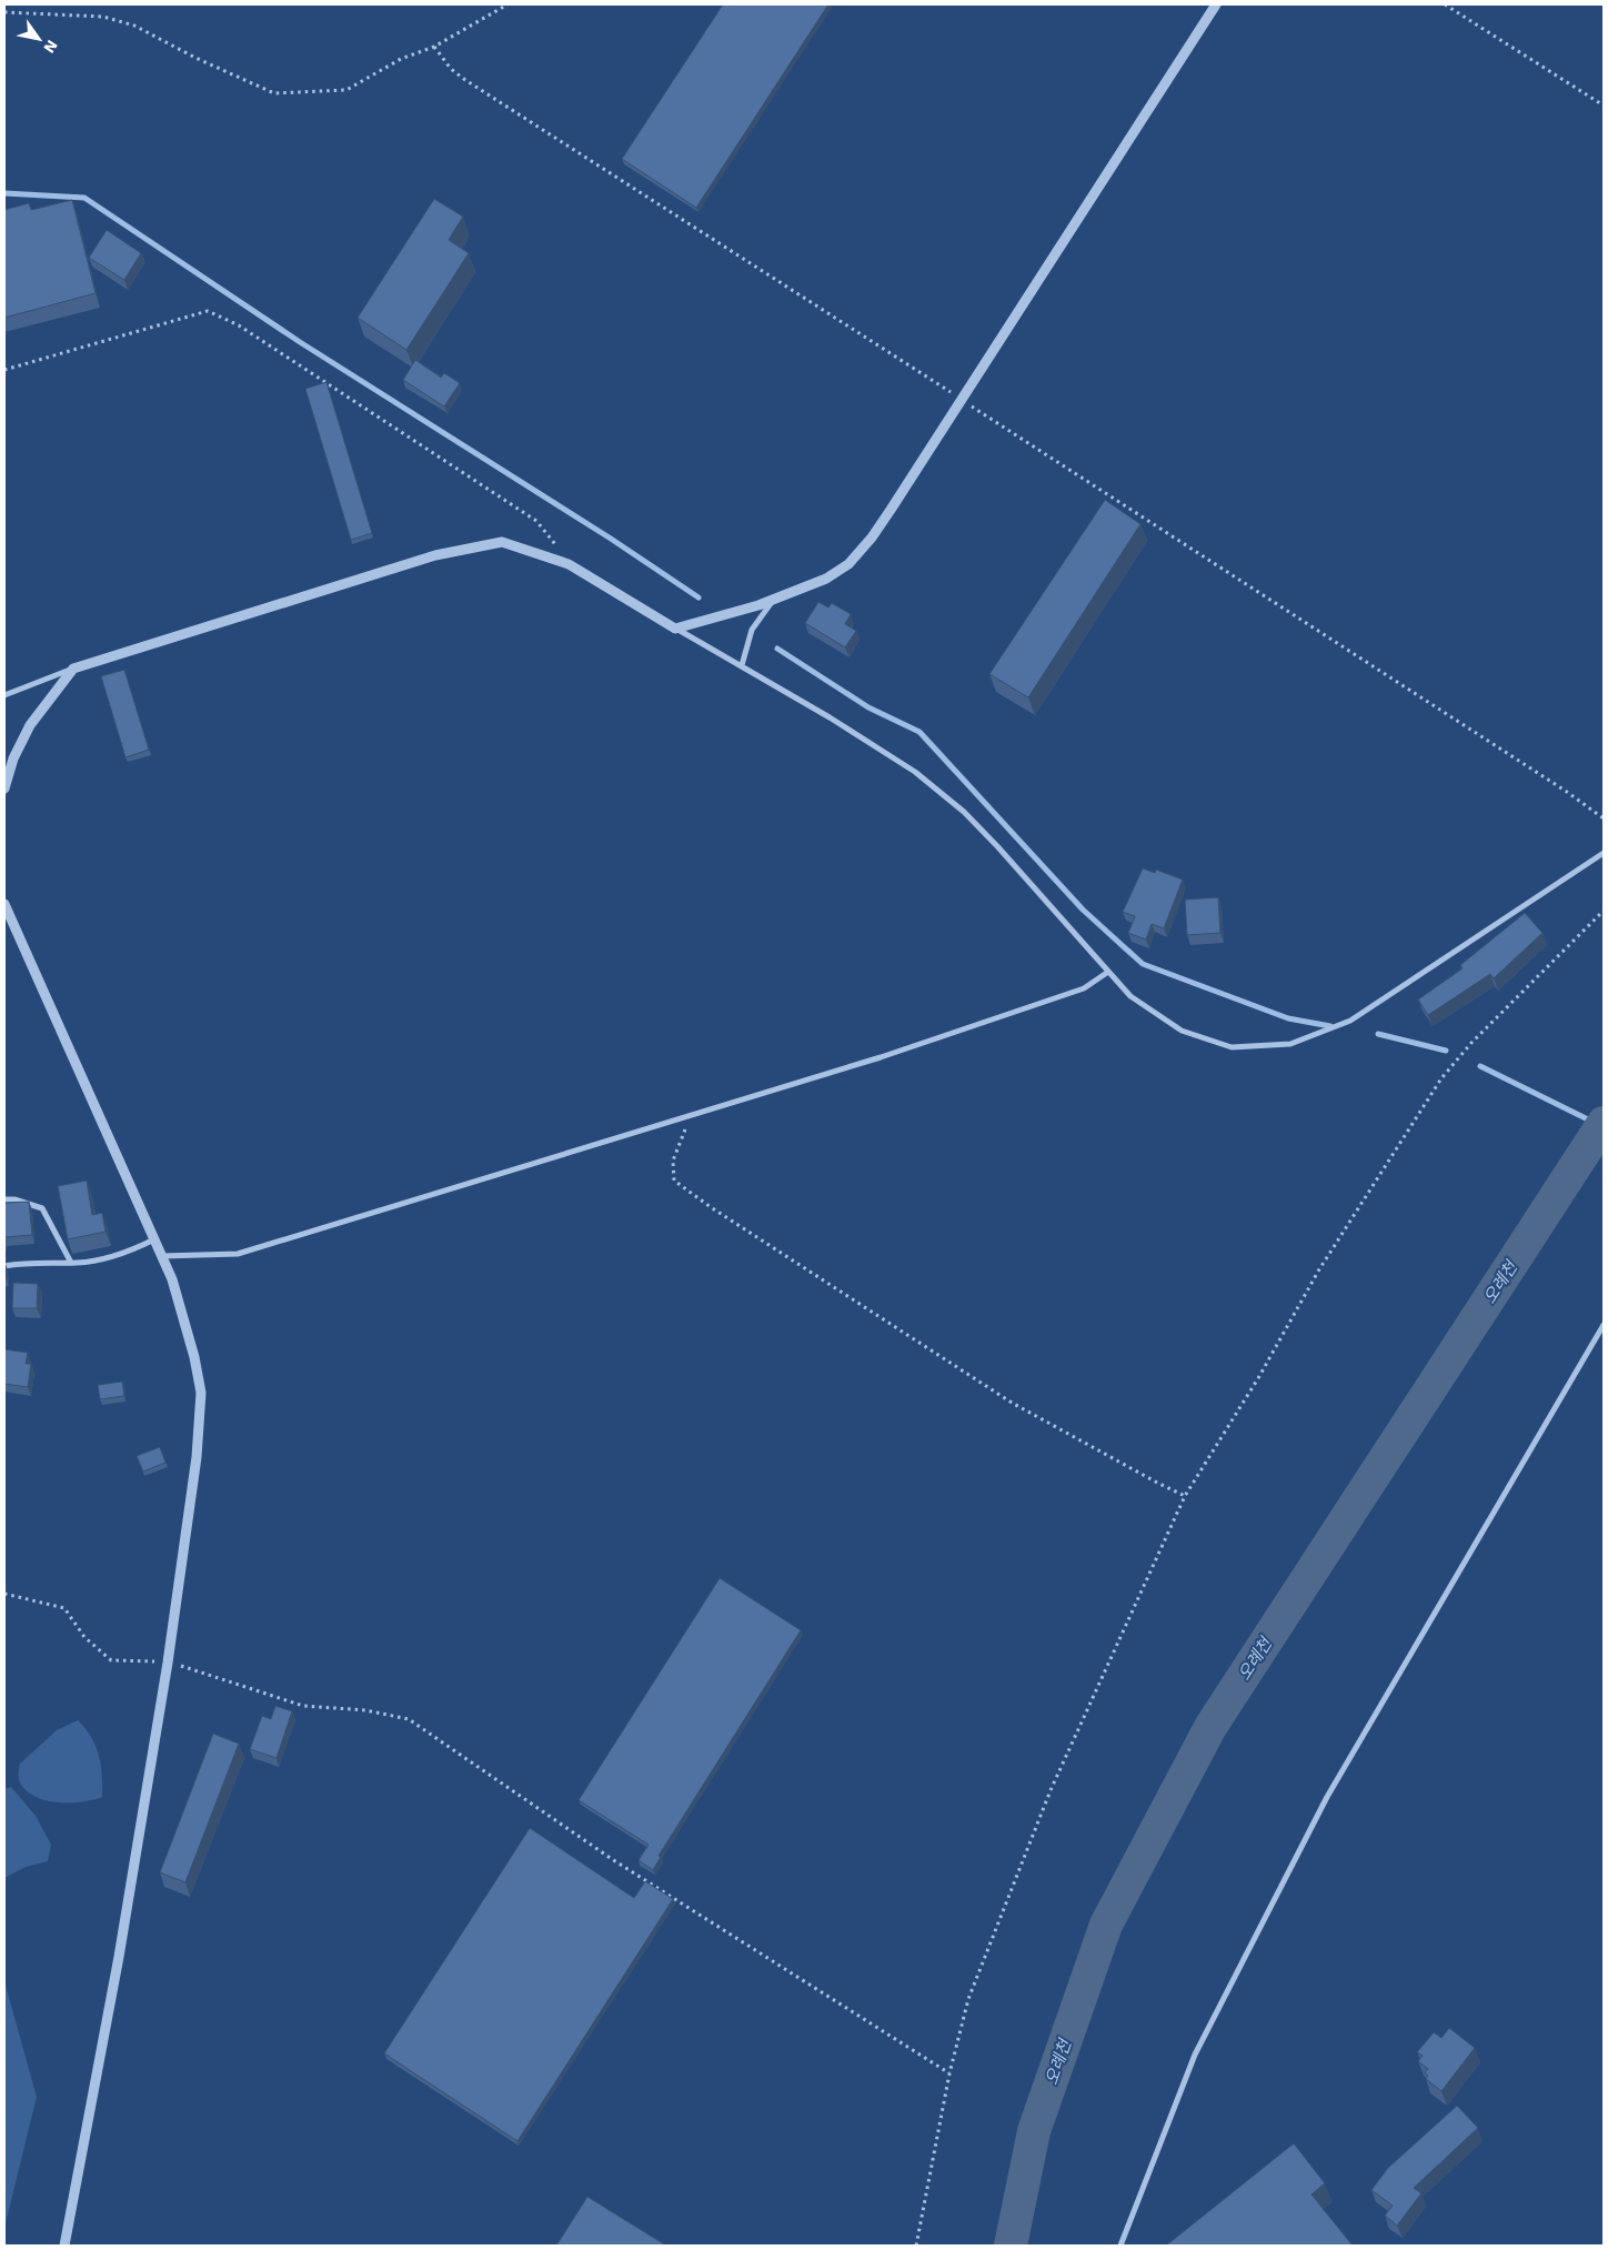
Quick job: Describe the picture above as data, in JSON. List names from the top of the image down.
{
  "water": ["오례천"],
  "north": "bottom right"
}
